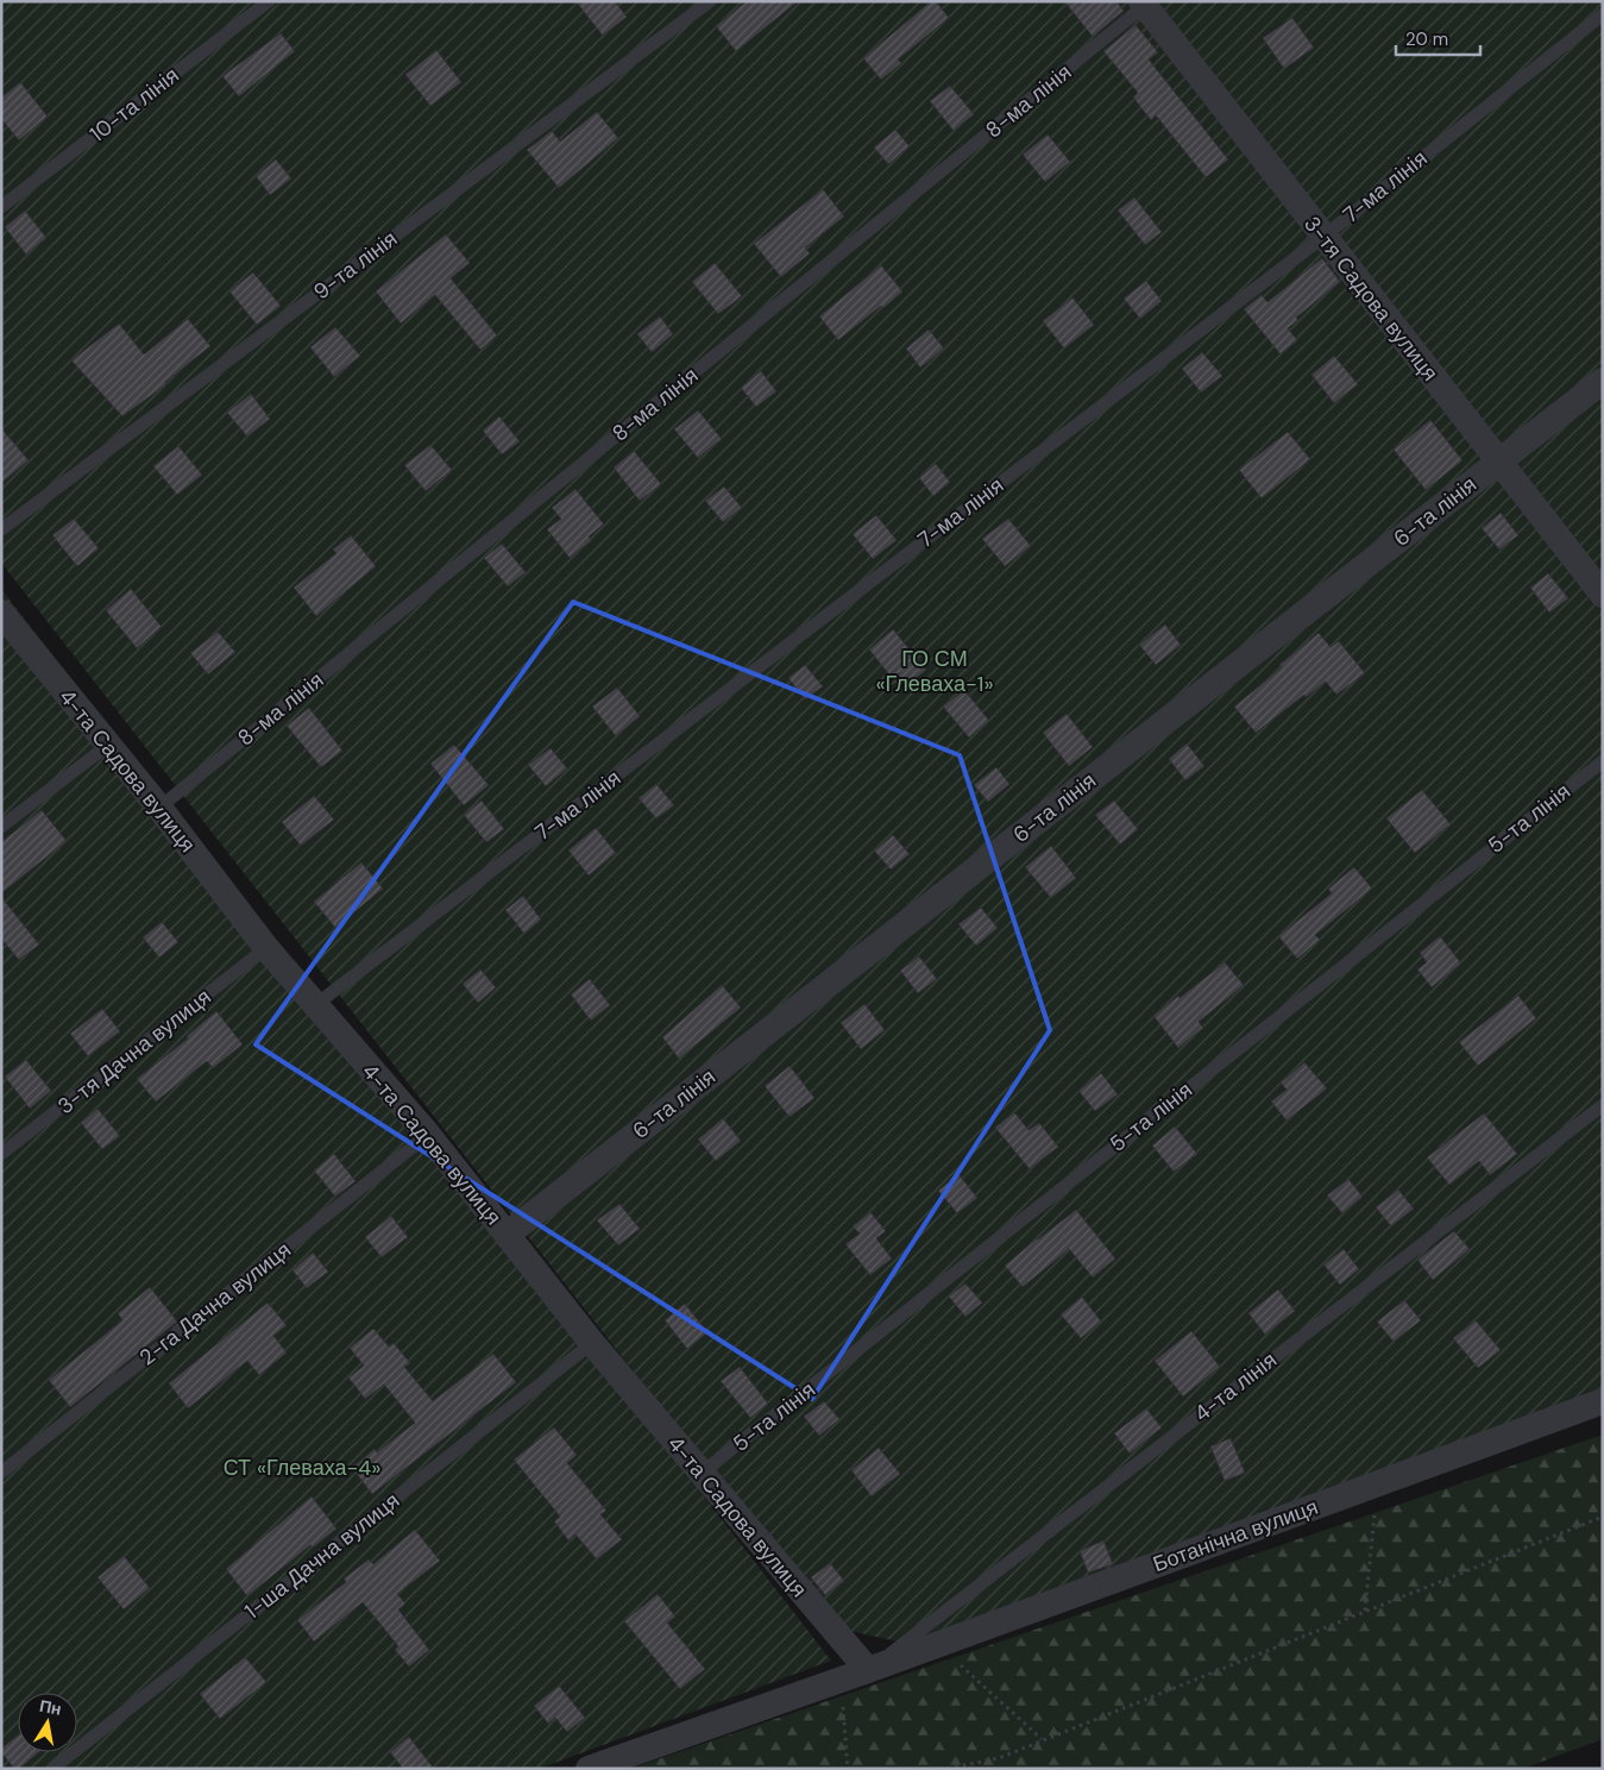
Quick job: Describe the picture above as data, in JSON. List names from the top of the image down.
{
  "streets": {
    "street": [
      "3-тя Садова вулиця",
      "6-та лінія",
      "4-та Садова вулиця",
      "Ботанічна вулиця"
    ],
    "lane": [
      "8-ма лінія",
      "10-та лінія",
      "7-ма лінія",
      "9-та лінія",
      "5-та лінія",
      "3-тя Дачна вулиця",
      "2-га Дачна вулиця",
      "4-та лінія",
      "1-ша Дачна вулиця"
    ]
  },
  "crossings": [
    ["8-ма лінія", "3-тя Садова вулиця"],
    ["8-ма лінія", "4-та Садова вулиця"],
    ["7-ма лінія", "3-тя Садова вулиця"],
    ["7-ма лінія", "4-та Садова вулиця"],
    ["3-тя Садова вулиця", "6-та лінія"],
    ["6-та лінія", "4-та Садова вулиця"],
    ["4-та Садова вулиця", "5-та лінія"],
    ["4-та Садова вулиця", "3-тя Дачна вулиця"],
    ["4-та Садова вулиця", "2-га Дачна вулиця"],
    ["4-та Садова вулиця", "4-та лінія"],
    ["4-та Садова вулиця", "Ботанічна вулиця"],
    ["4-та Садова вулиця", "1-ша Дачна вулиця"],
    ["4-та лінія", "Ботанічна вулиця"]
  ],
  "parks": ["ГО СМ «Глеваха-1»", "СТ «Глеваха-4»"],
  "scale_bar": "20 m",
  "north": "top"
}
